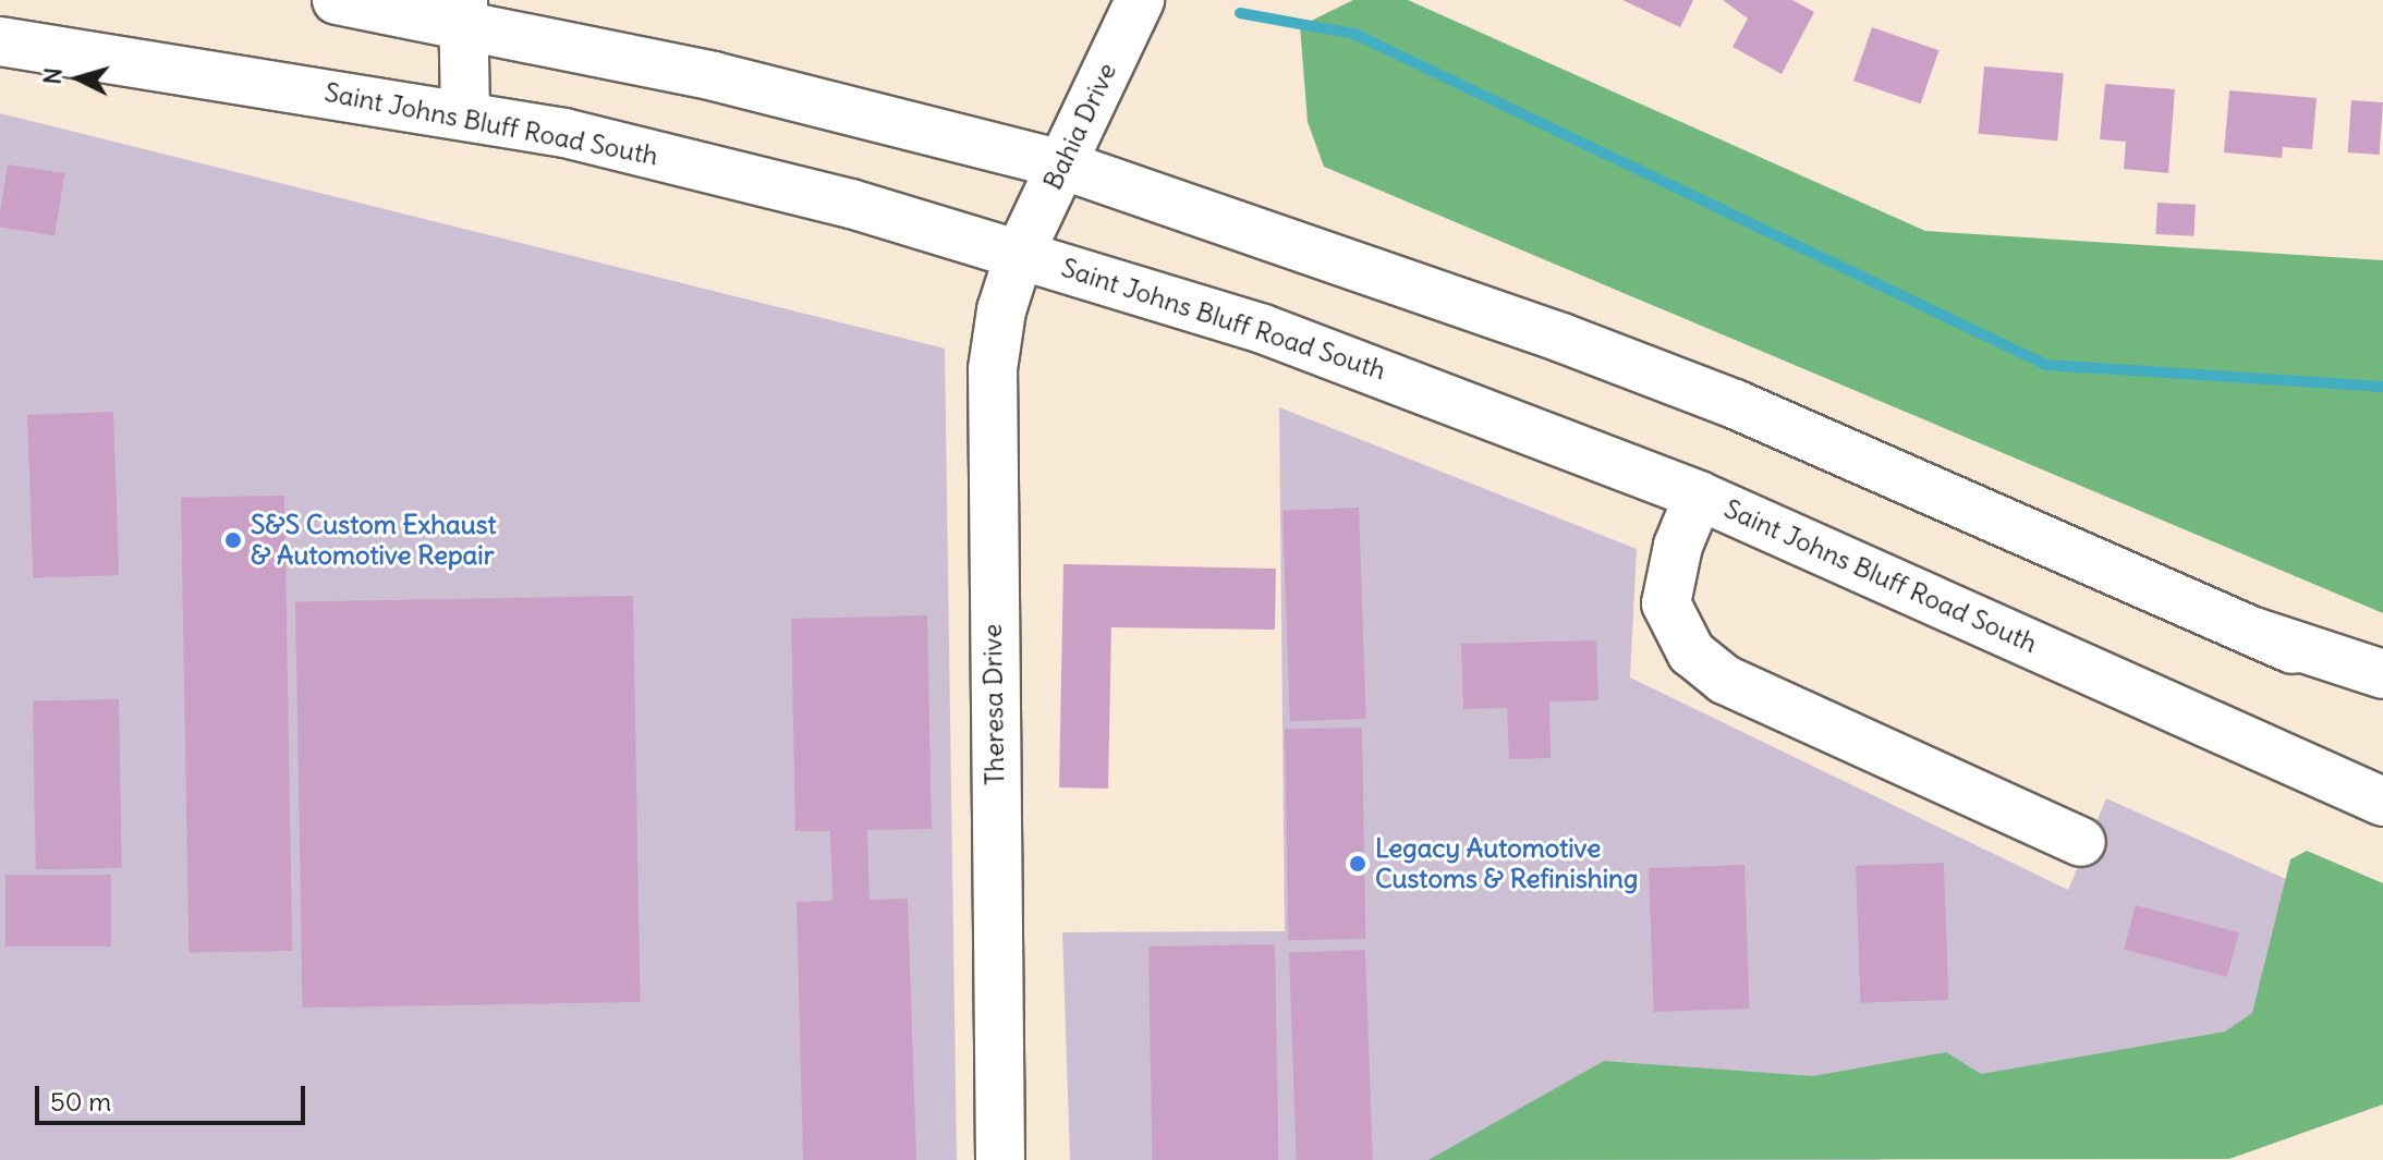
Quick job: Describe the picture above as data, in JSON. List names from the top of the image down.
{
  "streets": {
    "main road": ["Saint Johns Bluff Road South", "Bahia Drive", "Theresa Drive"]
  },
  "crossings": [
    ["Saint Johns Bluff Road South", "Bahia Drive"],
    ["Saint Johns Bluff Road South", "Theresa Drive"],
    ["Bahia Drive", "Theresa Drive"]
  ],
  "places": ["S&S Custom Exhaust & Automotive Repair", "Legacy Automotive Customs & Refinishing"],
  "scale_bar": "50 m",
  "north": "left"
}
